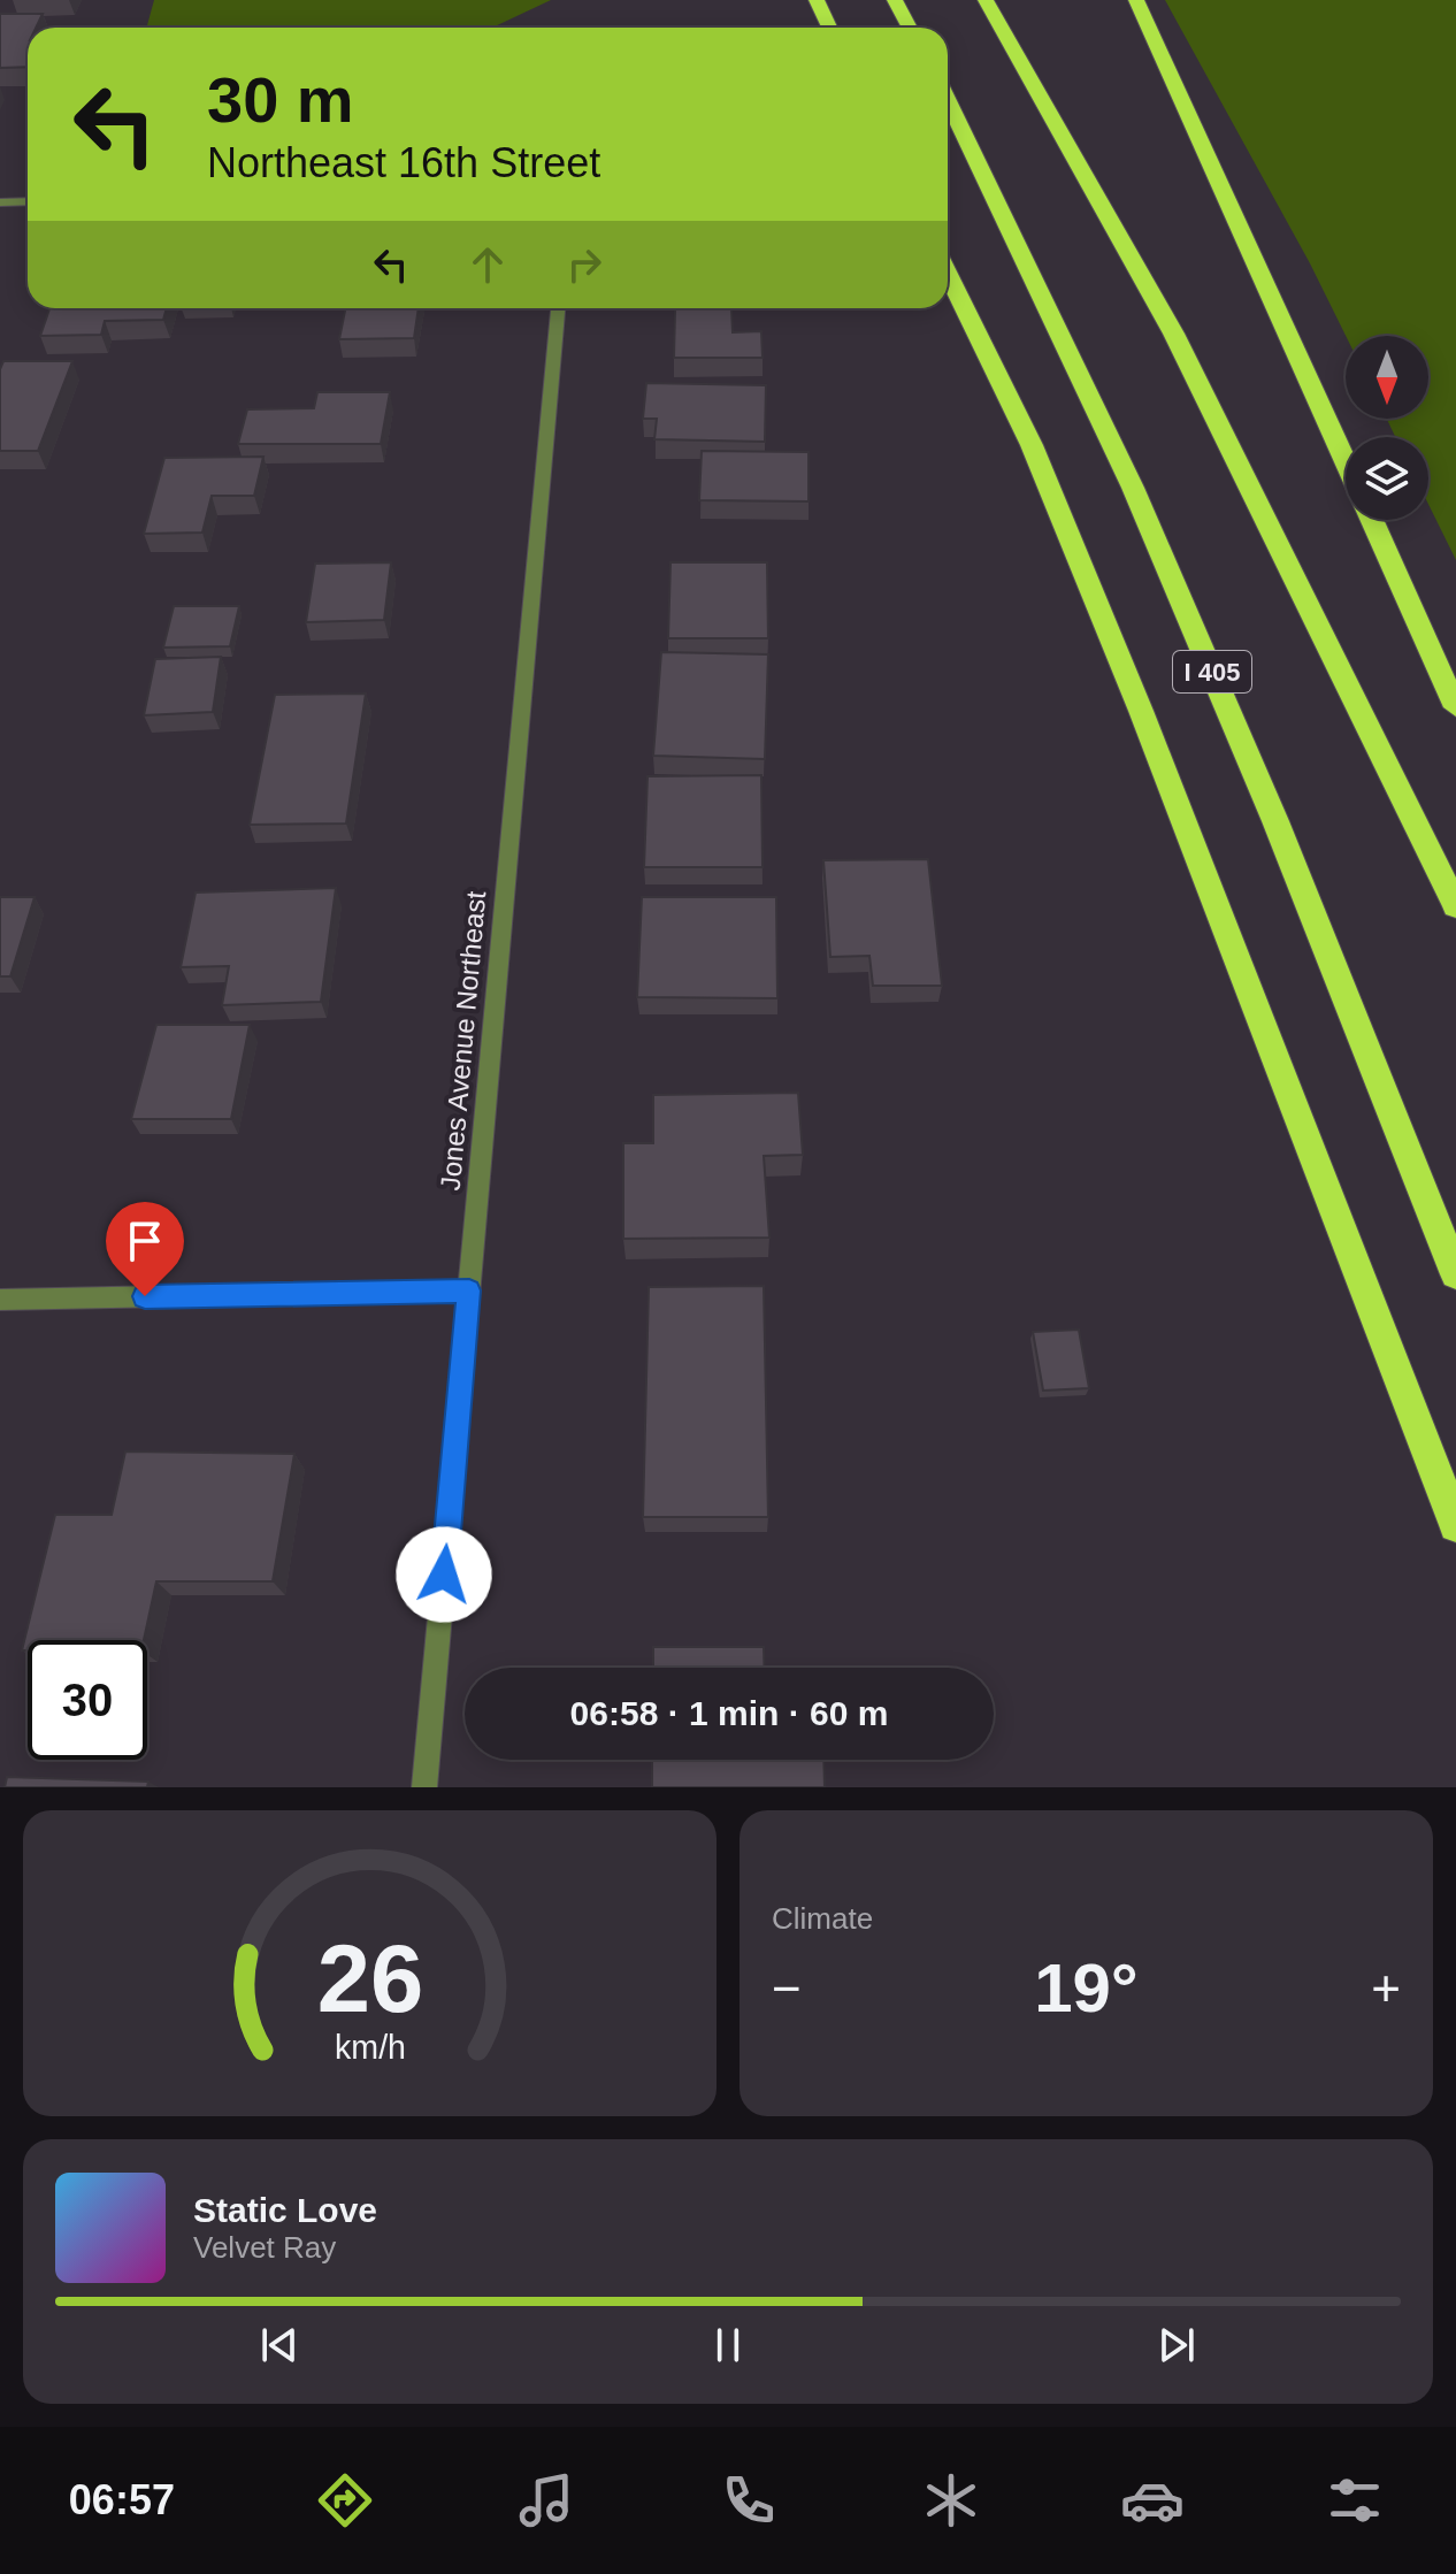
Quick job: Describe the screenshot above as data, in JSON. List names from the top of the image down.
{
  "streets": {
    "highway": ["I 405"],
    "street": ["Jones Avenue Northeast"]
  },
  "north": "bottom",
  "page": {
    "turn": ["30 m", "Northeast 16th Street"],
    "limit": "30",
    "trip": "06:58 · 1 min · 60 m",
    "tile": "Climate",
    "heat": ["−", "19°", "+"],
    "song": ["Static Love", "Velvet Ray"],
    "tabs": "06:57",
    "gauge": ["26", "km/h"]
  }
}
